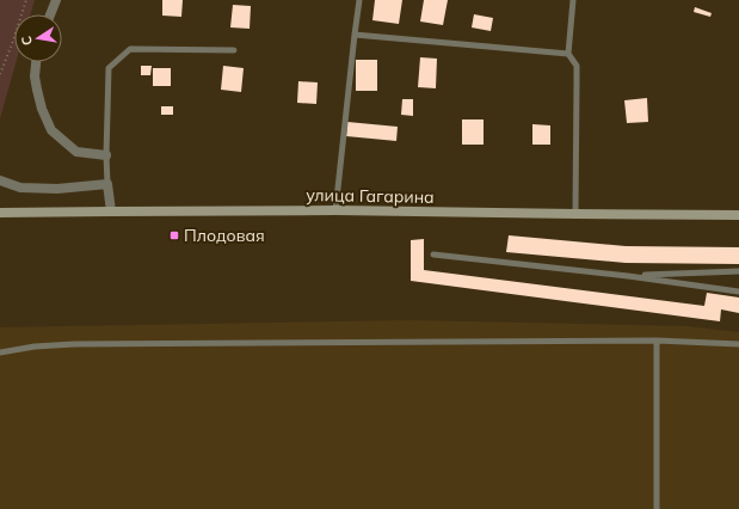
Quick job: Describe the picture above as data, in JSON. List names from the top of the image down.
{
  "streets": {
    "main road": ["улица Гагарина"]
  },
  "places": {
    "transit": ["Плодовая"]
  },
  "north": "left"
}
